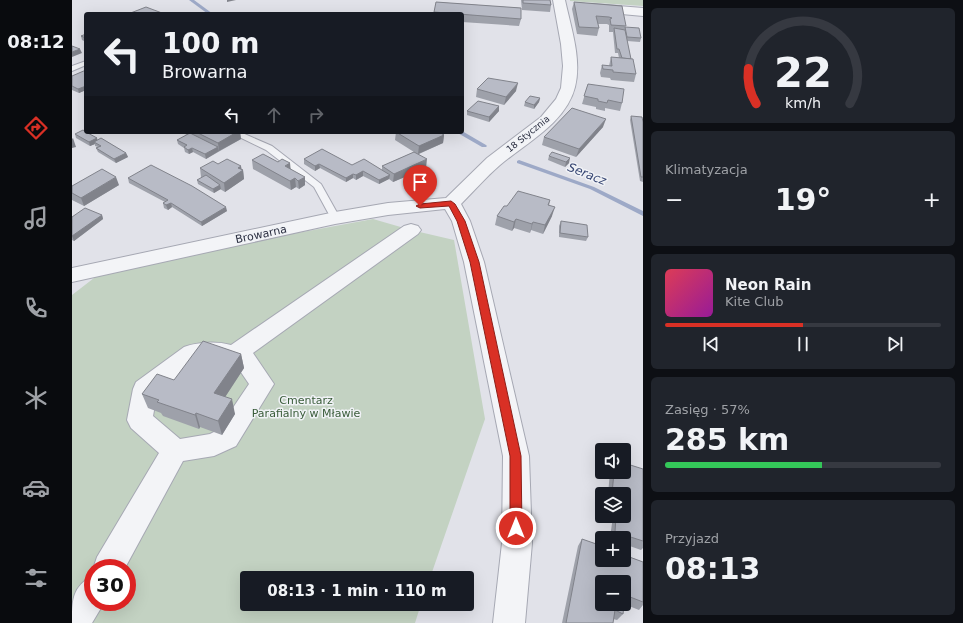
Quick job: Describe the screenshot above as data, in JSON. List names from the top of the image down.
{
  "streets": {
    "street": ["18 Stycznia", "Browarna"]
  },
  "crossings": [
    ["18 Stycznia", "Browarna"]
  ],
  "water": ["Seracz"],
  "parks": ["Cmentarz Parafialny w Mławie"],
  "page": {
    "tabs": "08:12",
    "turn": ["100 m", "Browarna"],
    "tile": [
      "Klimatyzacja",
      ["Zasięg · 57%", "285 km"],
      ["Przyjazd", "08:13"]
    ],
    "heat": ["−", "19°", "+"],
    "song": ["Neon Rain", "Kite Club"],
    "map_buttons": ["+", "−"],
    "limit": "30",
    "trip": "08:13 · 1 min · 110 m",
    "gauge": ["22", "km/h"]
  }
}
